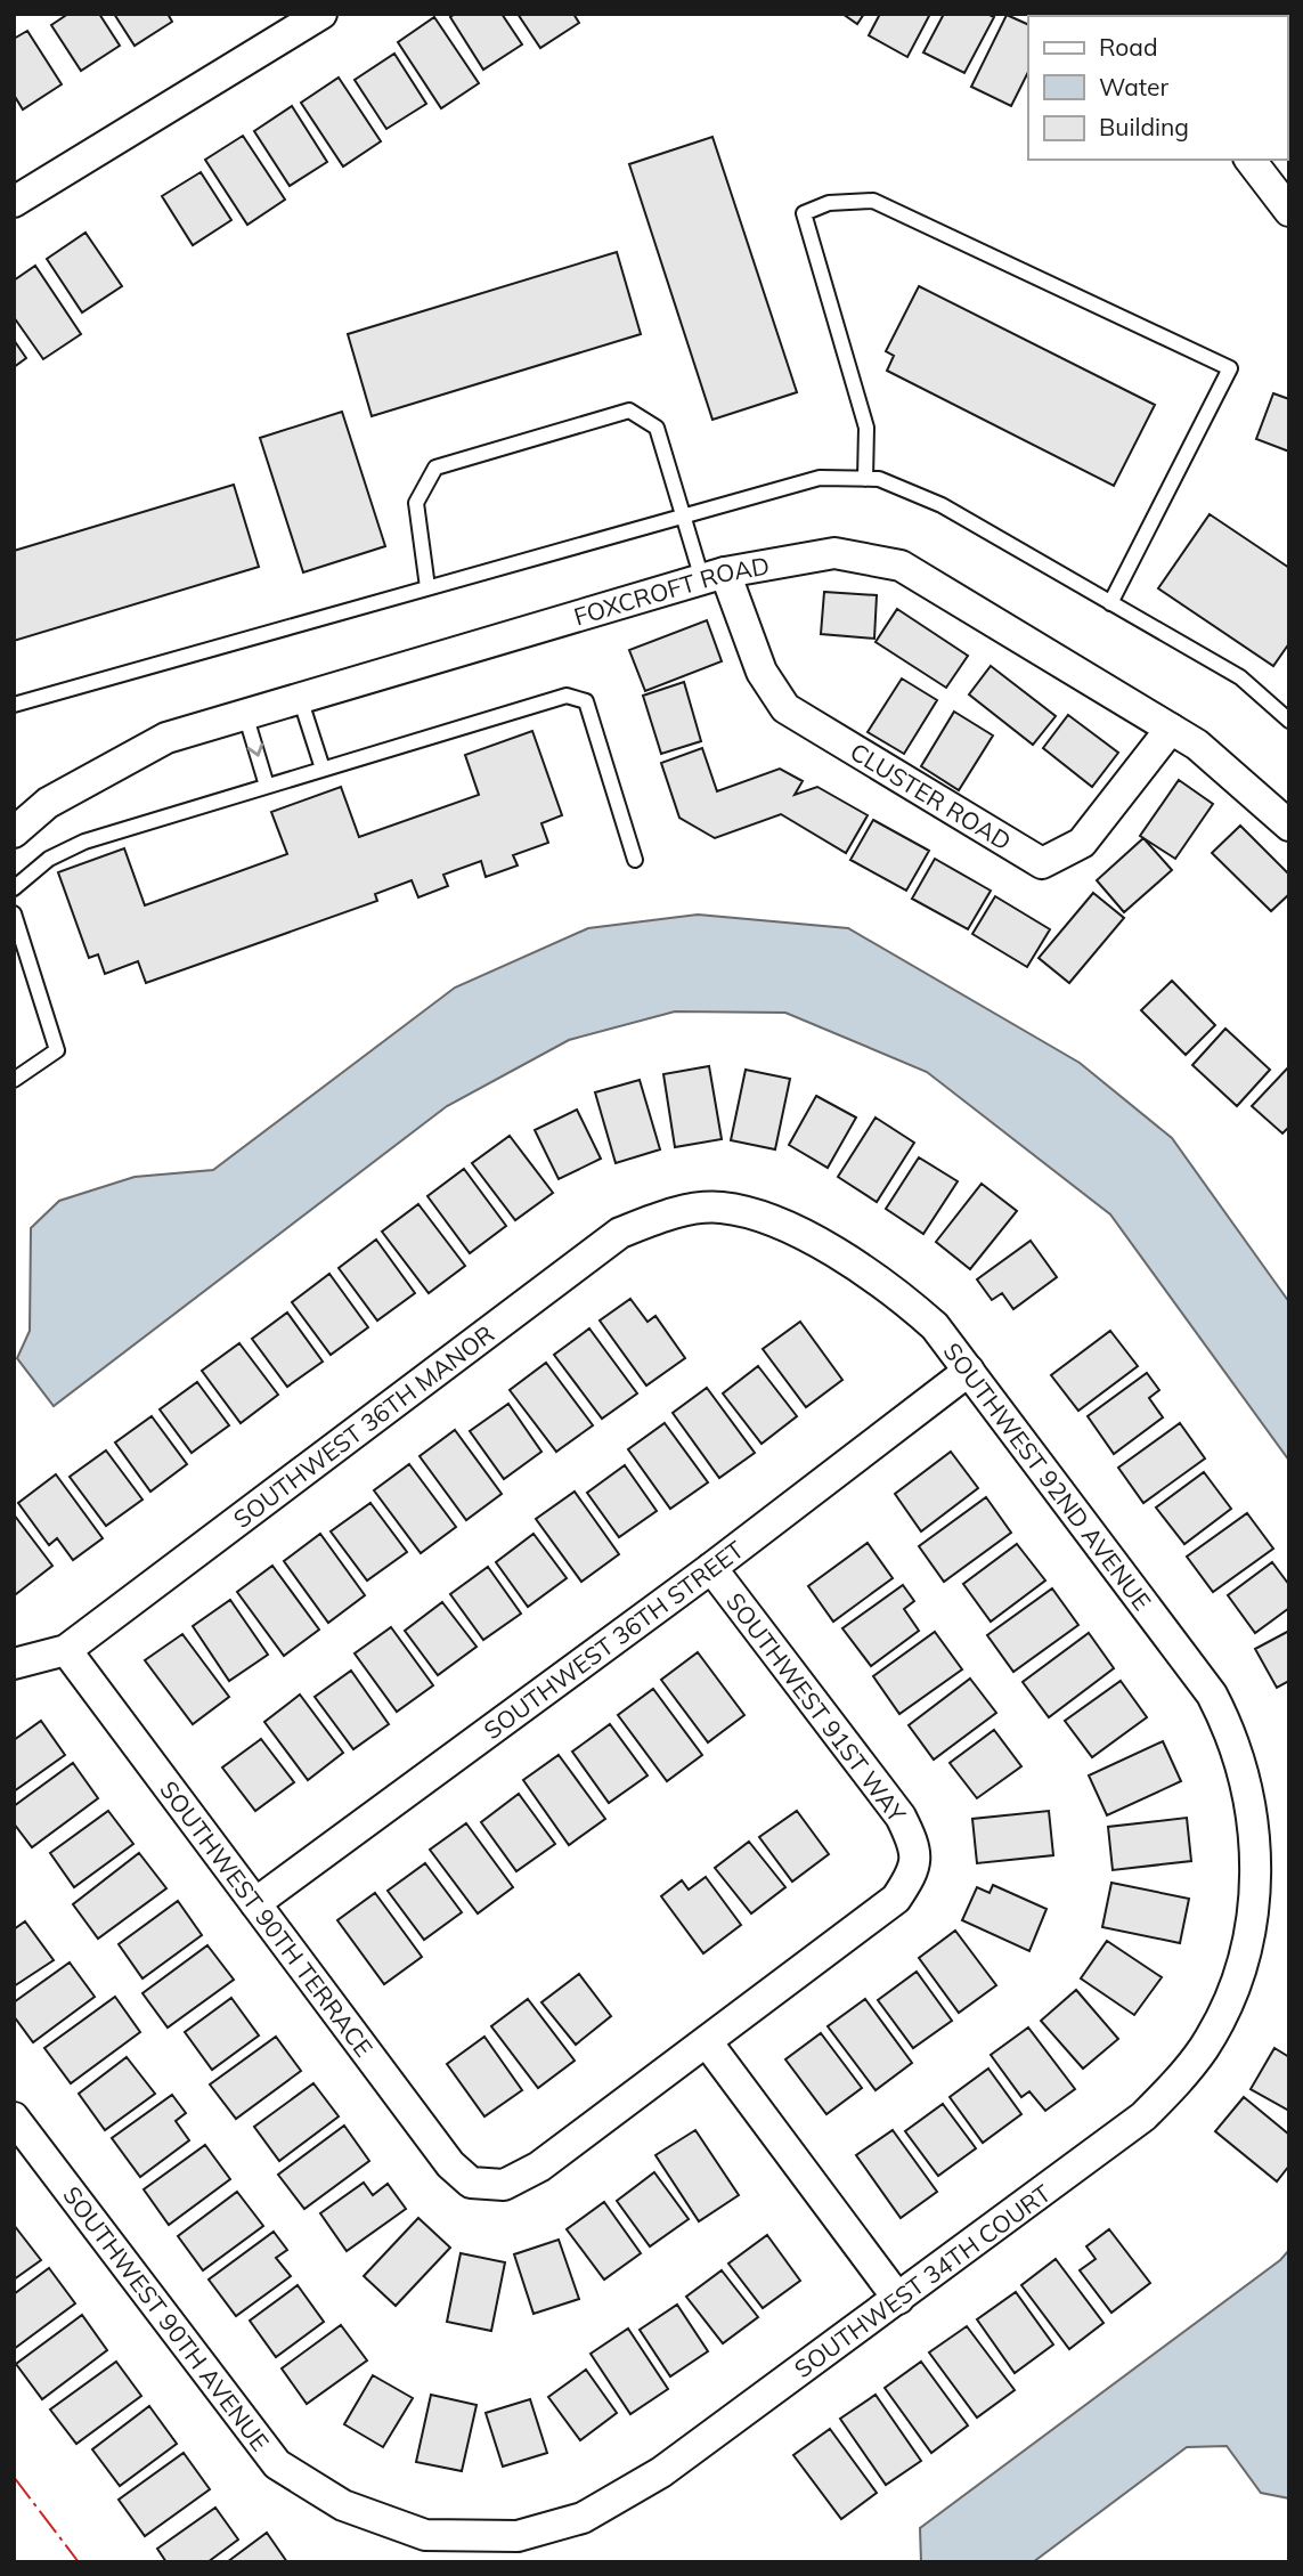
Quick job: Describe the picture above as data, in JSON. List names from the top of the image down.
{
  "streets": {
    "street": [
      "FOXCROFT ROAD",
      "CLUSTER ROAD",
      "SOUTHWEST 36TH MANOR",
      "SOUTHWEST 92ND AVENUE",
      "SOUTHWEST 36TH STREET",
      "SOUTHWEST 91ST WAY",
      "SOUTHWEST 90TH TERRACE",
      "SOUTHWEST 34TH COURT",
      "SOUTHWEST 90TH AVENUE"
    ]
  },
  "crossings": [
    ["FOXCROFT ROAD", "CLUSTER ROAD"],
    ["SOUTHWEST 36TH MANOR", "SOUTHWEST 92ND AVENUE"],
    ["SOUTHWEST 36TH MANOR", "SOUTHWEST 90TH TERRACE"],
    ["SOUTHWEST 92ND AVENUE", "SOUTHWEST 36TH STREET"],
    ["SOUTHWEST 92ND AVENUE", "SOUTHWEST 34TH COURT"],
    ["SOUTHWEST 36TH STREET", "SOUTHWEST 91ST WAY"],
    ["SOUTHWEST 36TH STREET", "SOUTHWEST 90TH TERRACE"],
    ["SOUTHWEST 91ST WAY", "SOUTHWEST 90TH TERRACE"],
    ["SOUTHWEST 34TH COURT", "SOUTHWEST 90TH AVENUE"]
  ],
  "legend": ["Road", "Water", "Building"]
}
